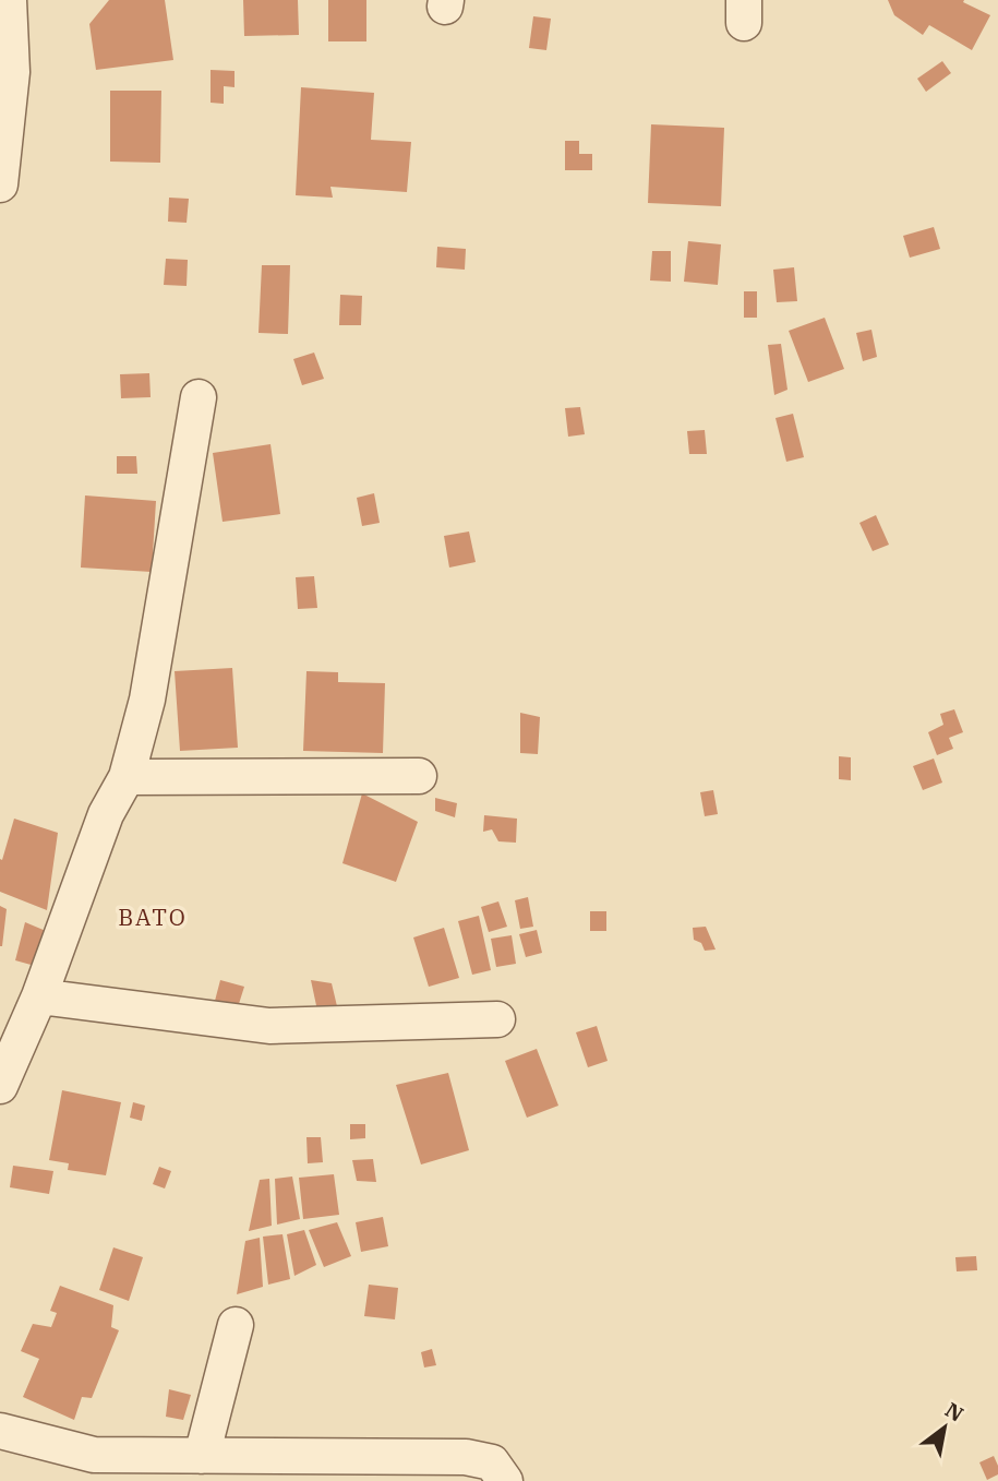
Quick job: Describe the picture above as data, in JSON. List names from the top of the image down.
{
  "districts": ["BATO"],
  "north": "top right"
}
